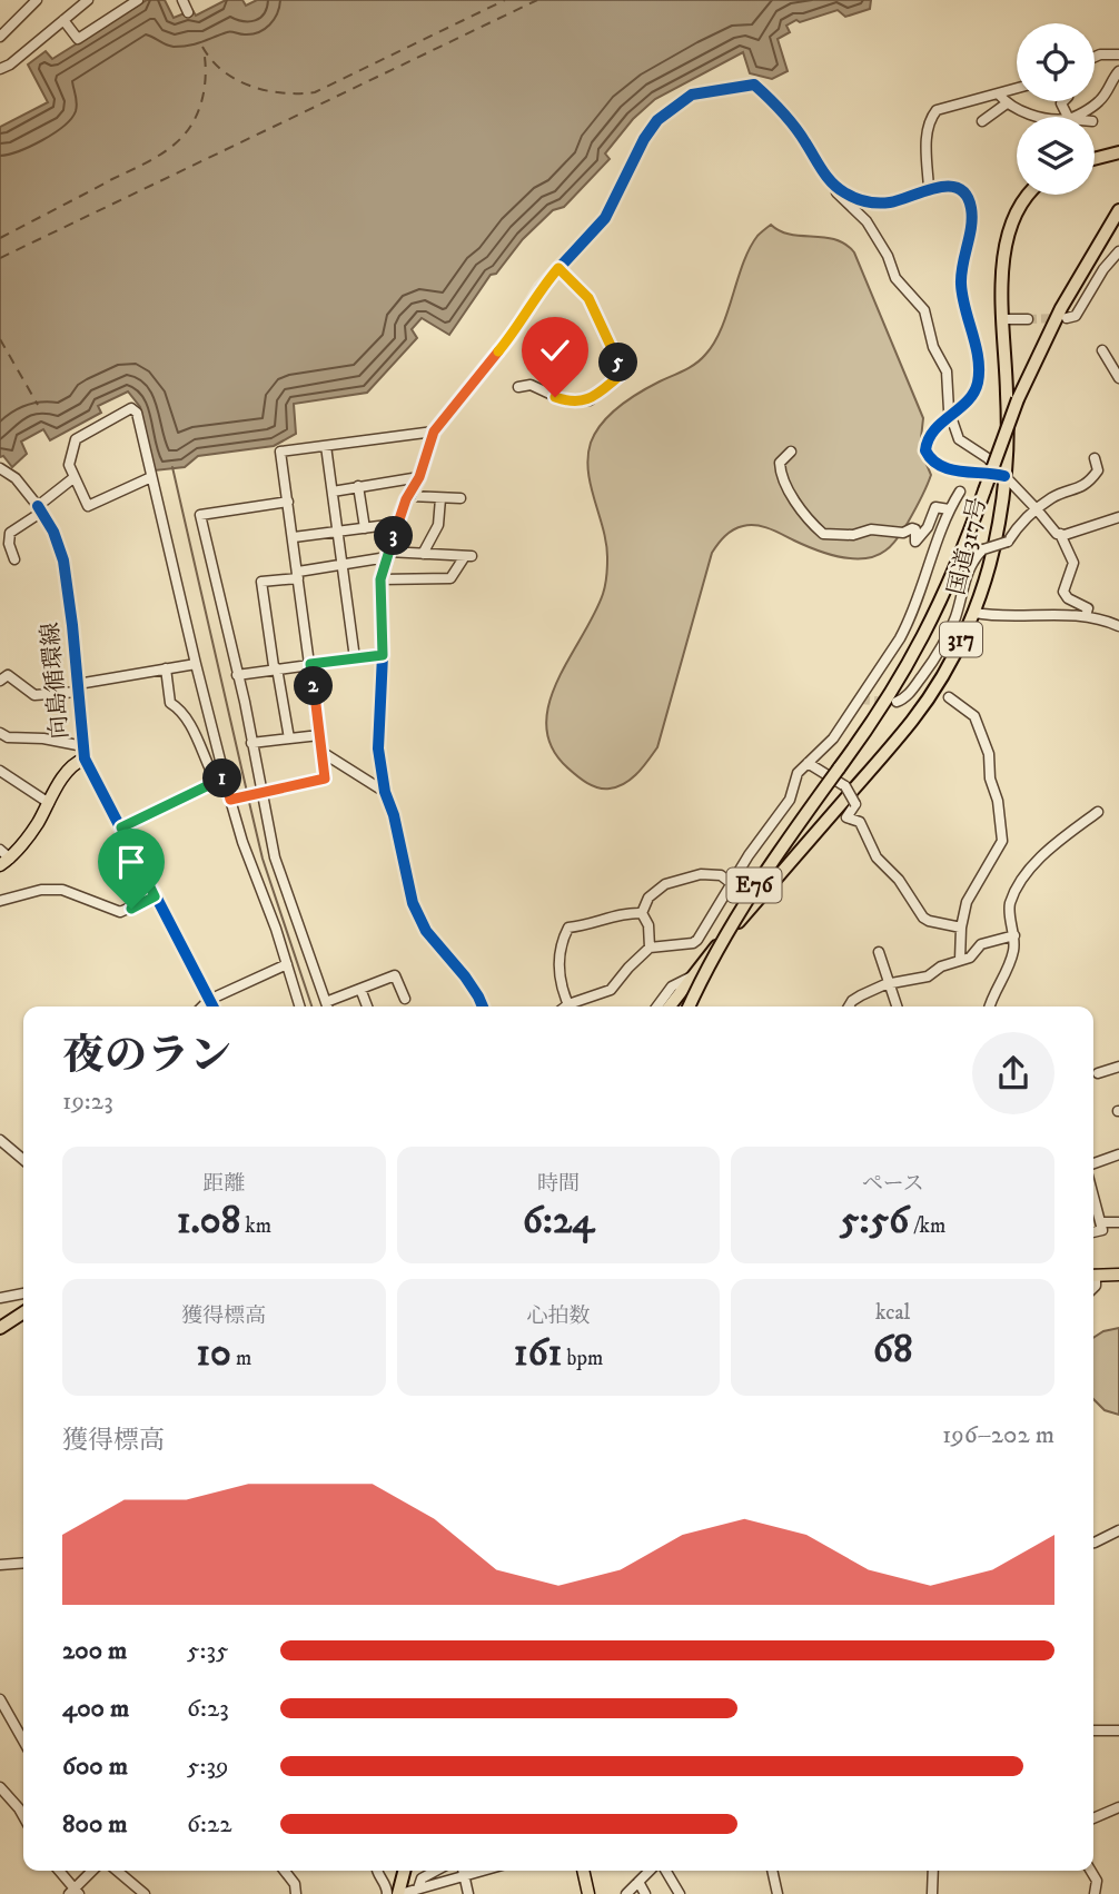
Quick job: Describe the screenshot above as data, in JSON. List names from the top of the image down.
{
  "streets": {
    "highway": ["国道317号", "317", "E76"],
    "main road": ["向島循環線"]
  },
  "page": {
    "pins": [
      "5",
      "3",
      "2",
      "1"
    ],
    "heading": ["夜のラン", "19:23"],
    "stats": [
      ["距離", "1.08 km"],
      ["時間", "6:24"],
      ["ペース", "5:56 /km"],
      ["獲得標高", "10 m"],
      ["心拍数", "161 bpm"],
      ["kcal", "68"]
    ],
    "chart": ["獲得標高", "196–202 m"],
    "list": [
      {
        "name": "200 m",
        "note": "5:35"
      },
      {
        "name": "400 m",
        "note": "6:23"
      },
      {
        "name": "600 m",
        "note": "5:39"
      },
      {
        "name": "800 m",
        "note": "6:22"
      }
    ]
  }
}
